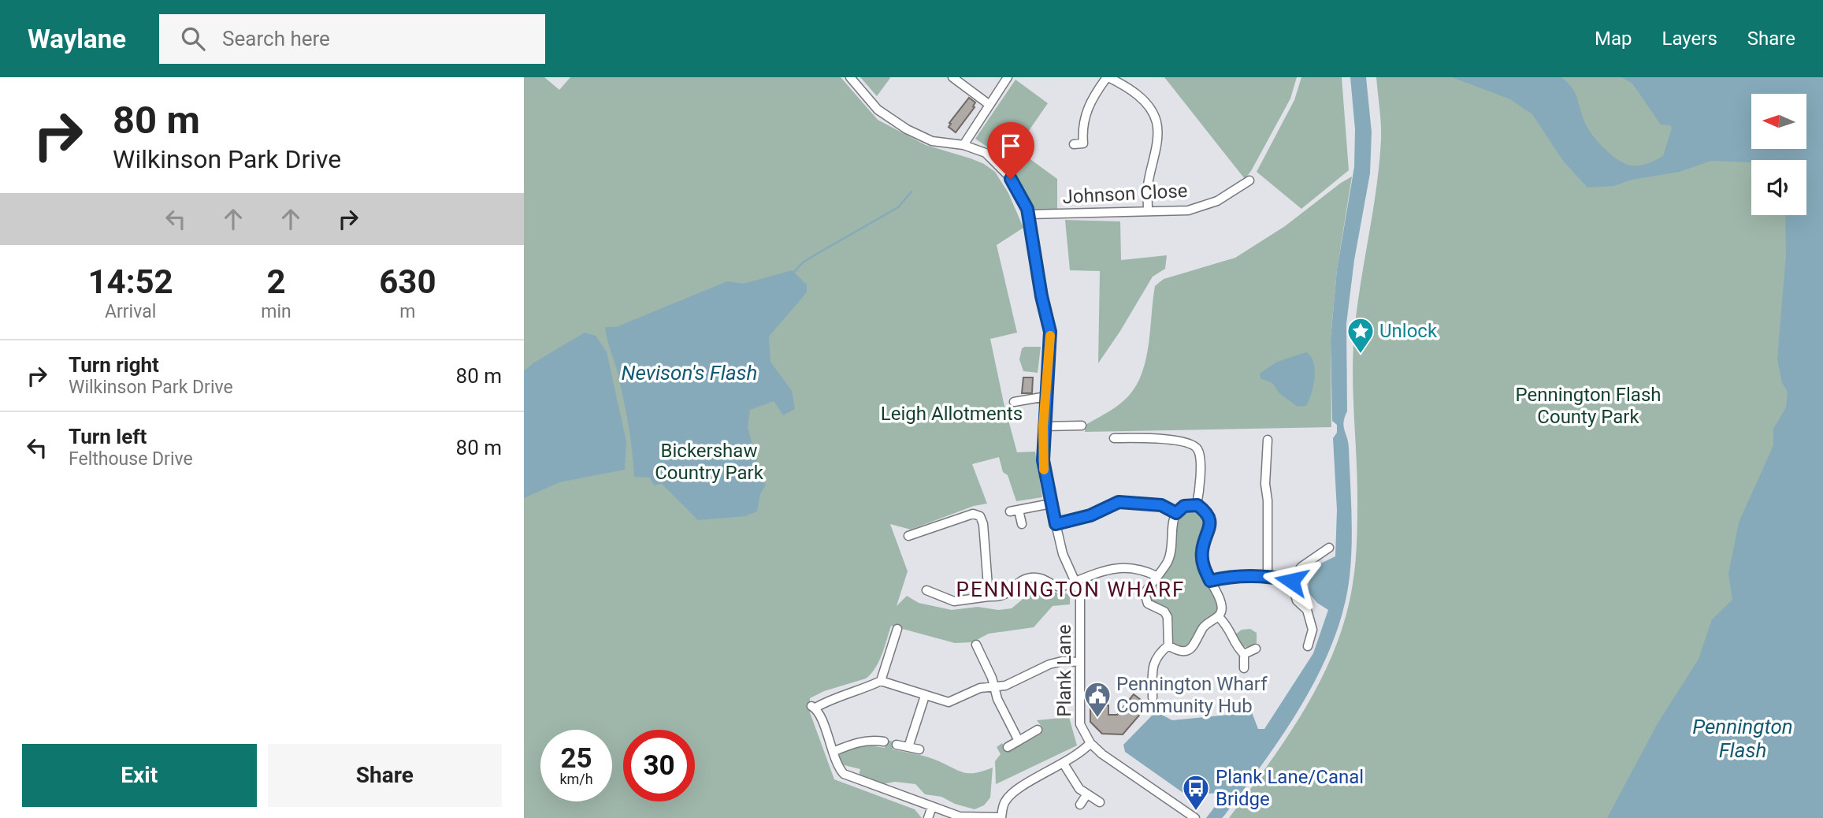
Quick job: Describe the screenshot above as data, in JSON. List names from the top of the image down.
{
  "streets": {
    "street": ["Johnson Close", "Plank Lane"]
  },
  "crossings": [
    ["Johnson Close", "Plank Lane"]
  ],
  "districts": ["PENNINGTON WHARF"],
  "water": ["Nevison's Flash", "Pennington Flash"],
  "parks": ["Pennington Flash County Park", "Leigh Allotments", "Bickershaw Country Park"],
  "places": {
    "place": ["Unlock"],
    "public building": ["Pennington Wharf Community Hub"],
    "bus stop": ["Plank Lane/Canal Bridge"]
  },
  "north": "left",
  "page": {
    "header": "Waylane",
    "search": "Search here",
    "nav": ["Map", "Layers", "Share"],
    "turn": ["80 m", "Wilkinson Park Drive"],
    "eta": [
      "14:52",
      "Arrival",
      "2",
      "min",
      "630",
      "m"
    ],
    "list": [
      {
        "name": "Turn right",
        "note": "Wilkinson Park Drive",
        "value": "80 m"
      },
      {
        "name": "Turn left",
        "note": "Felthouse Drive",
        "value": "80 m"
      }
    ],
    "speed": "25 km/h",
    "limit": "30",
    "buttons": ["Exit", "Share"]
  }
}
